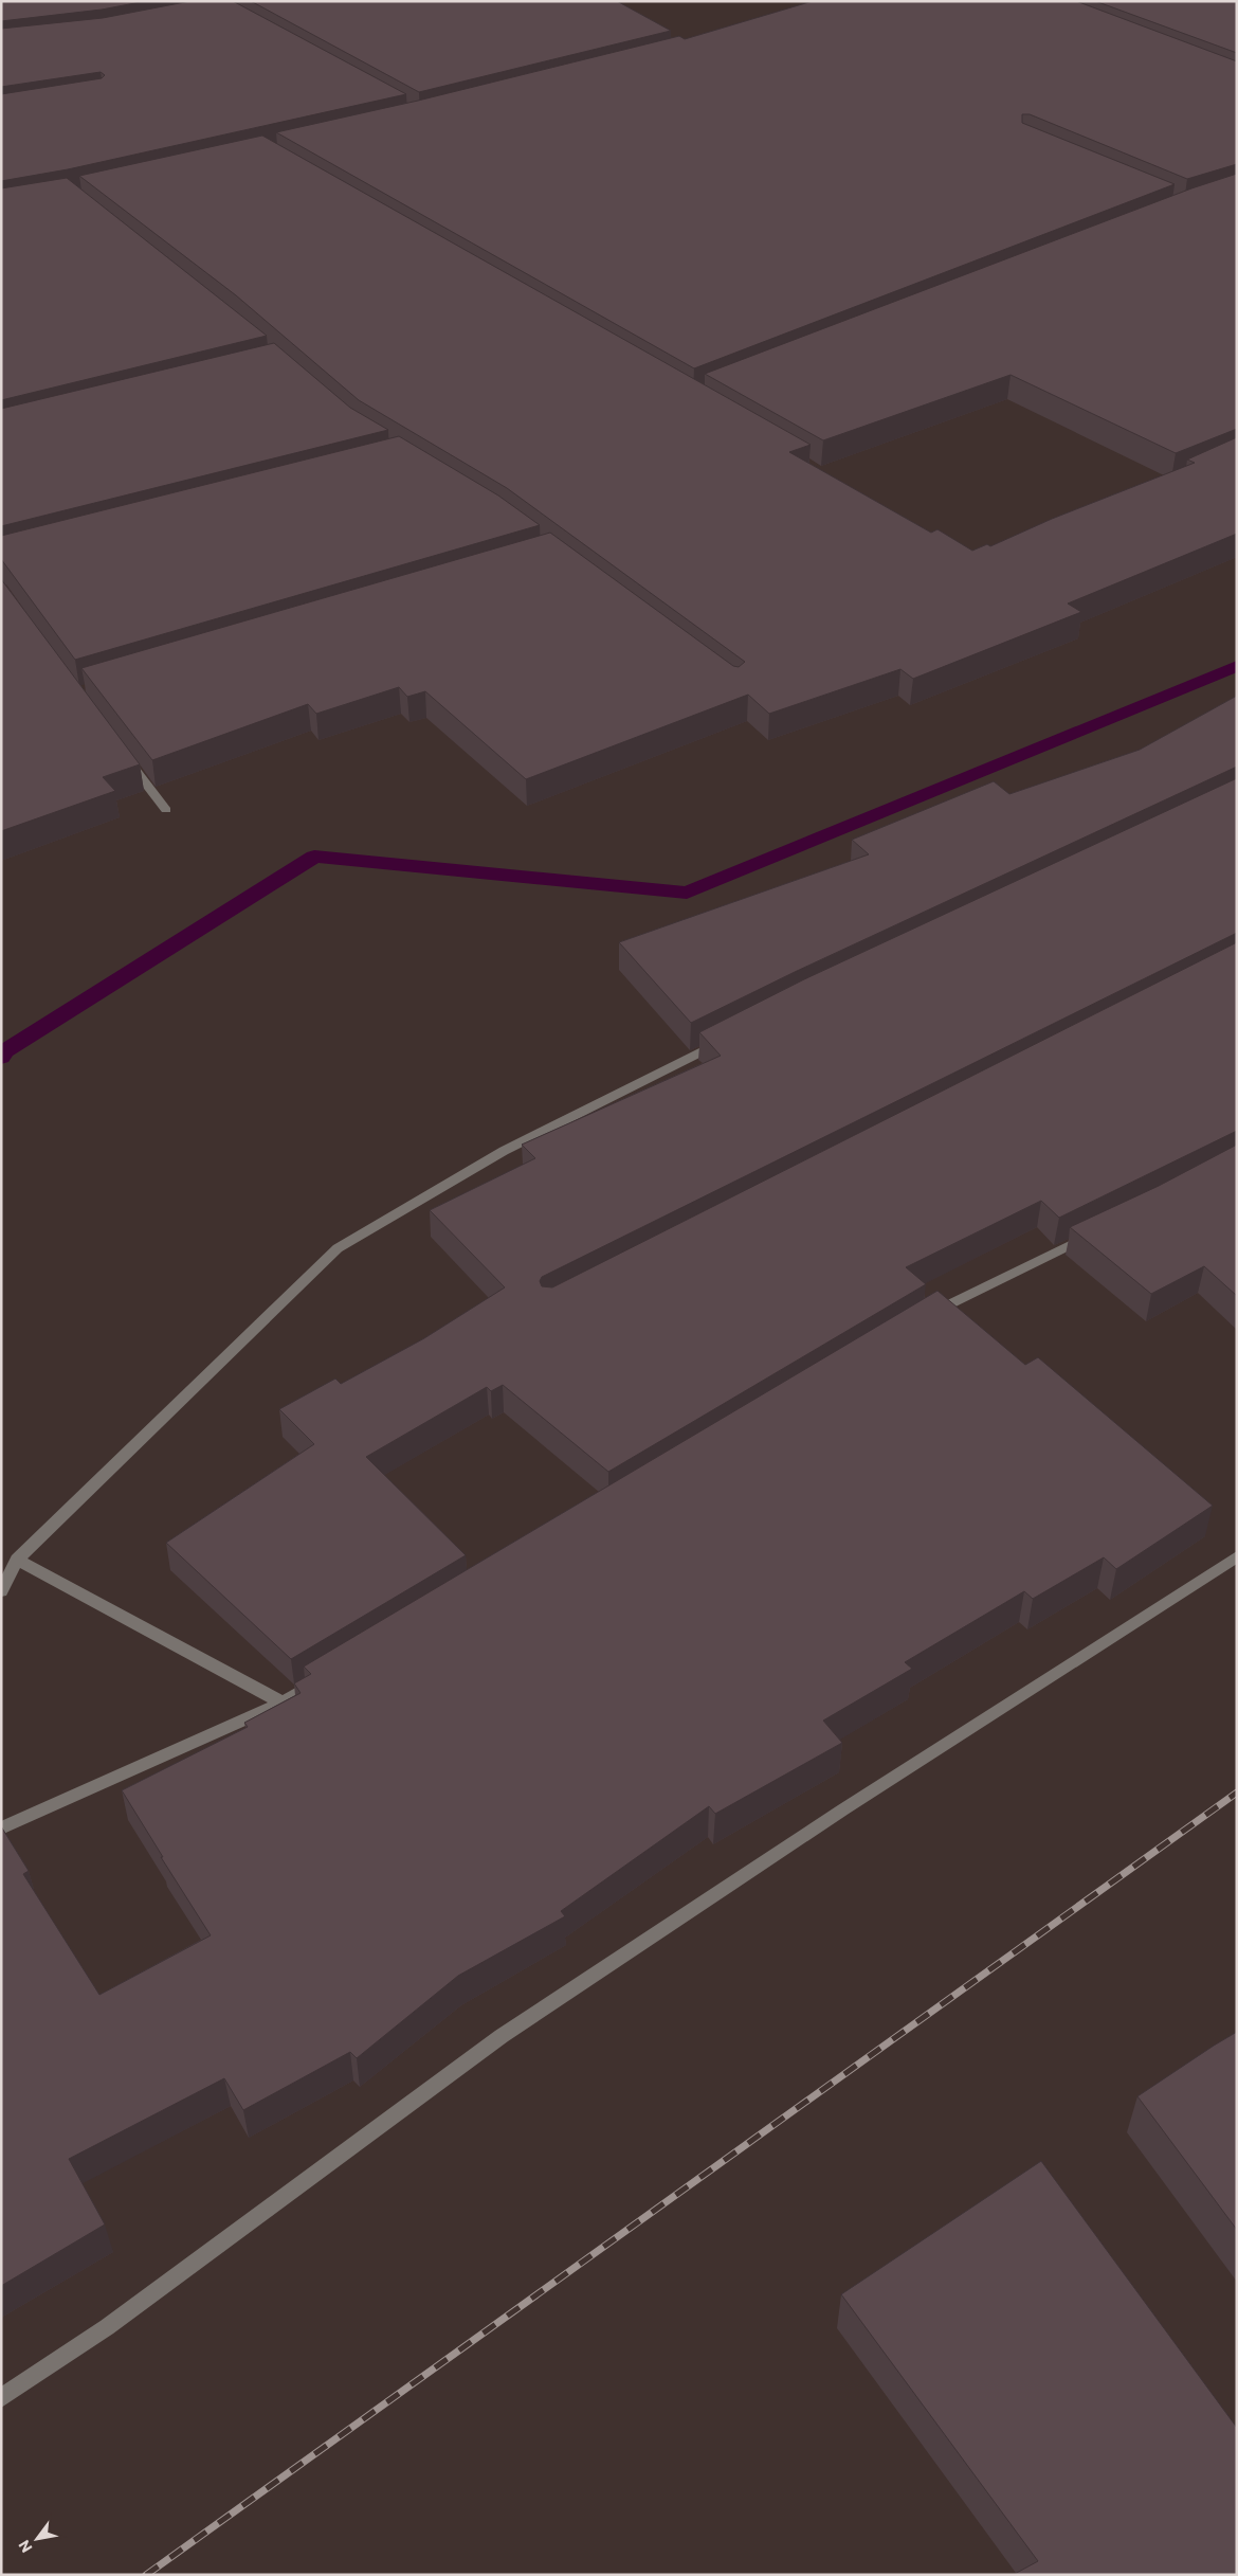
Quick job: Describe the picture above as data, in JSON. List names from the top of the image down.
{
  "north": "bottom left"
}
